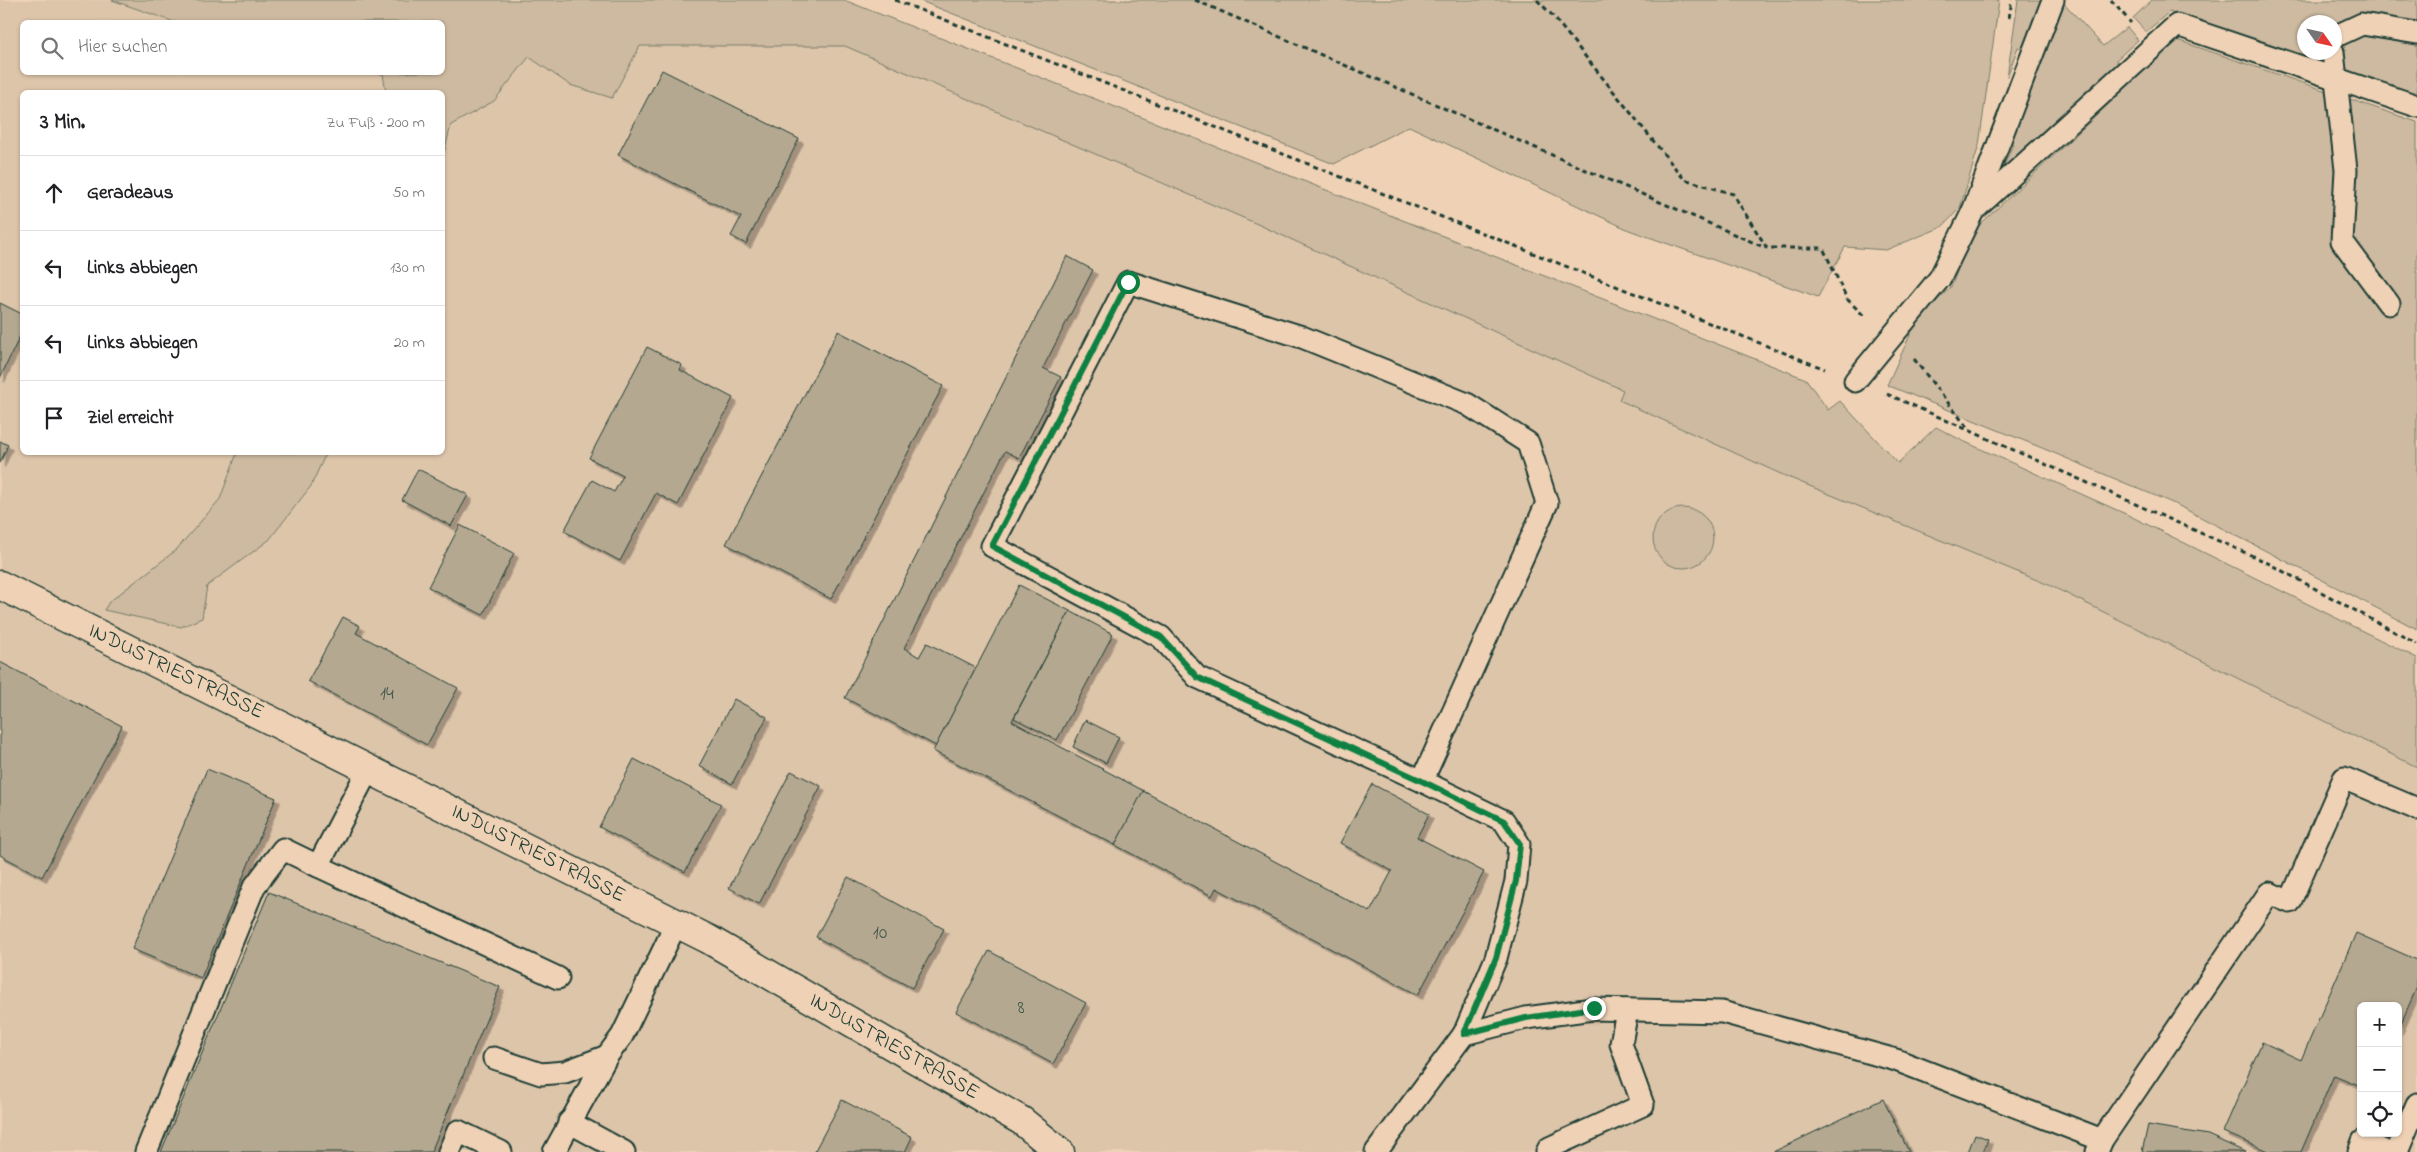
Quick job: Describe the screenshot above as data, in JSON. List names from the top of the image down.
{
  "streets": {
    "street": ["INDUSTRIESTRASSE"]
  },
  "house_numbers": ["14", "10", "8"],
  "north": "bottom right",
  "page": {
    "search": "Hier suchen",
    "heading": ["3 Min.", "Zu Fuß · 200 m"],
    "list": [
      ["Geradeaus", "50 m"],
      ["Links abbiegen", "130 m"],
      ["Links abbiegen", "20 m"],
      "Ziel erreicht"
    ],
    "map_buttons": ["+", "−"]
  }
}
